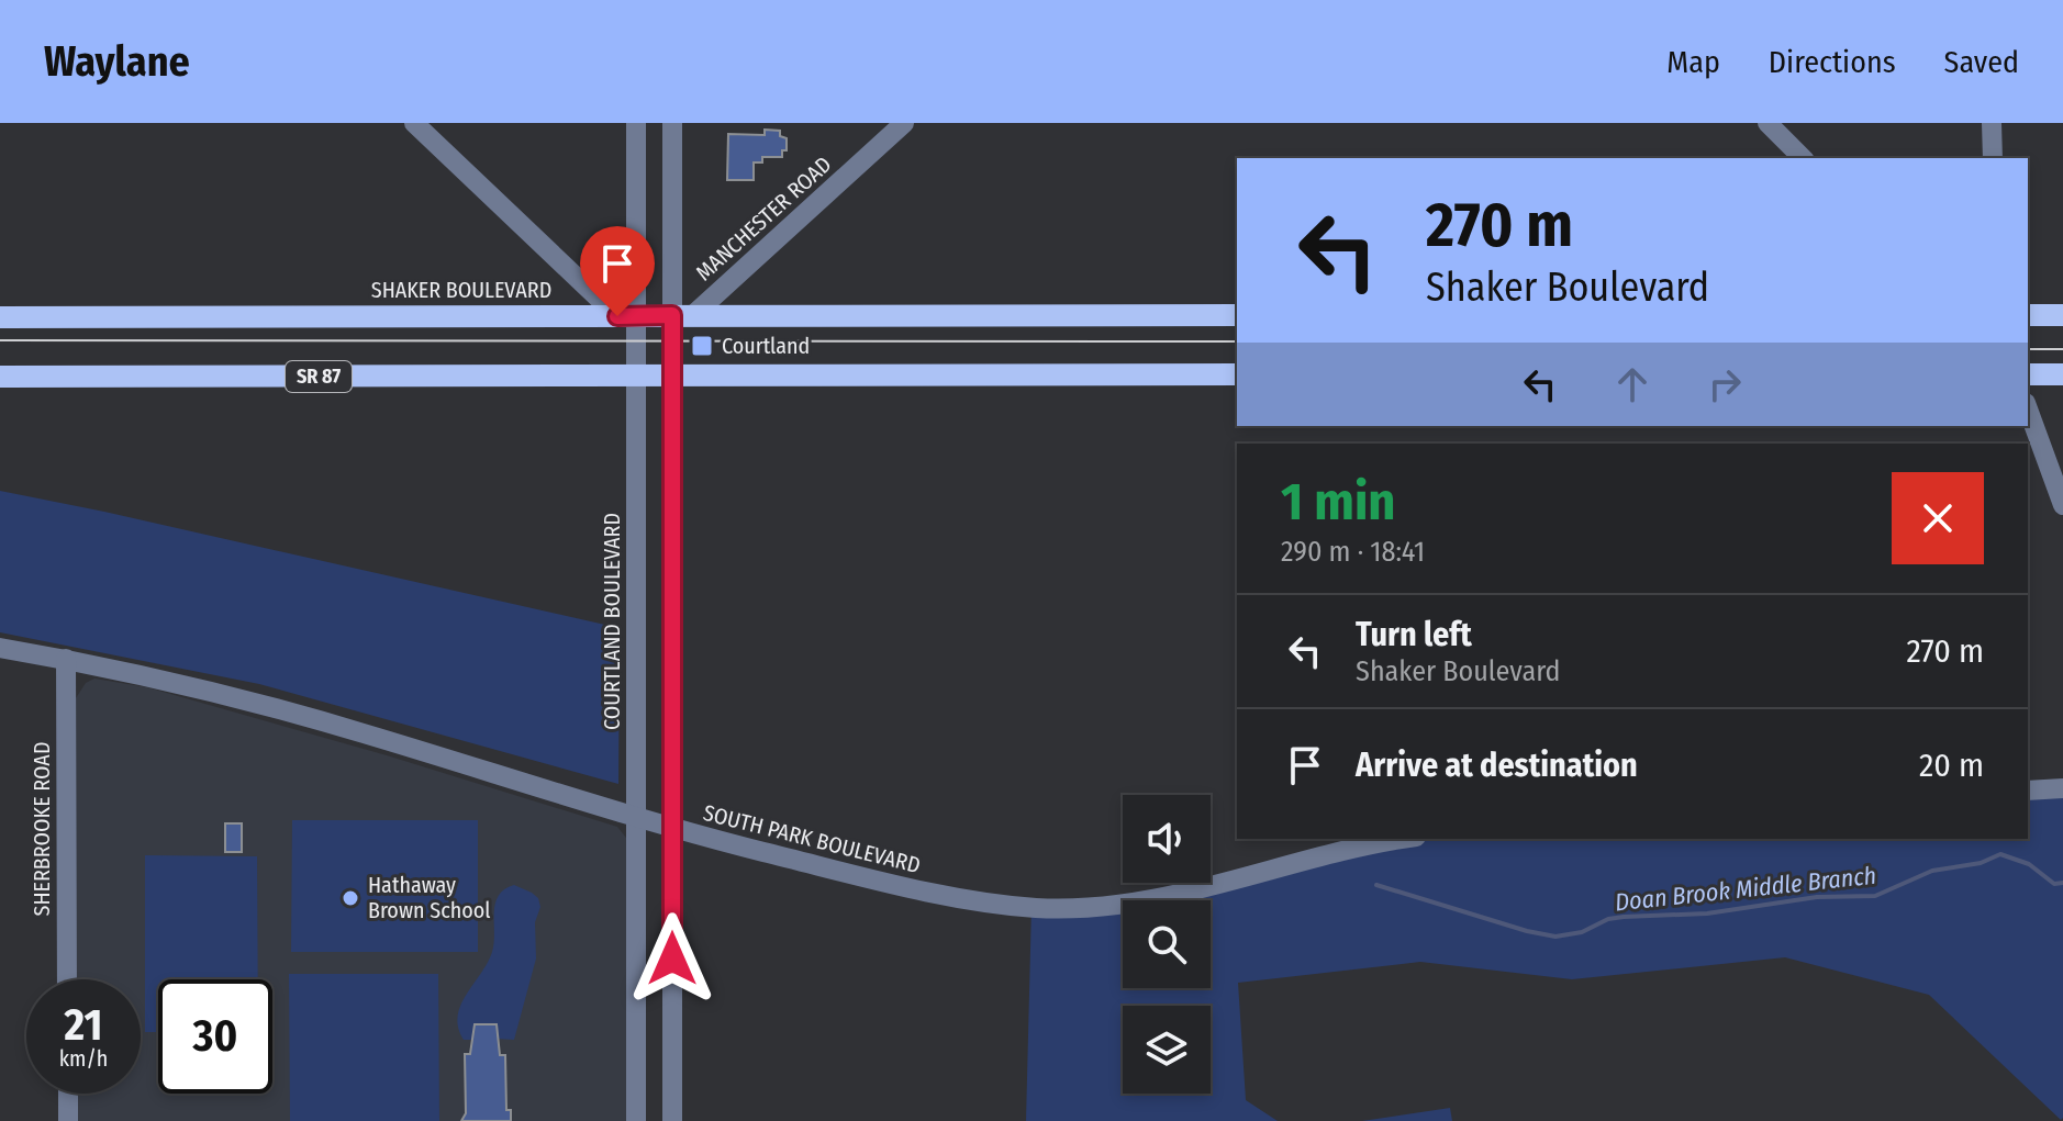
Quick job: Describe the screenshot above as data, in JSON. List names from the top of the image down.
{
  "streets": {
    "main road": ["SHAKER BOULEVARD", "SR 87"],
    "street": [
      "MANCHESTER ROAD",
      "COURTLAND BOULEVARD",
      "SHERBROOKE ROAD",
      "SOUTH PARK BOULEVARD"
    ]
  },
  "crossings": [
    ["MANCHESTER ROAD", "SHAKER BOULEVARD"],
    ["SHAKER BOULEVARD", "COURTLAND BOULEVARD"],
    ["SR 87", "COURTLAND BOULEVARD"],
    ["COURTLAND BOULEVARD", "SOUTH PARK BOULEVARD"],
    ["SHERBROOKE ROAD", "SOUTH PARK BOULEVARD"]
  ],
  "water": ["Doan Brook Middle Branch"],
  "places": {
    "transit": ["Courtland"],
    "other": ["Hathaway Brown School"]
  },
  "page": {
    "header": "Waylane",
    "nav": ["Map", "Directions", "Saved"],
    "turn": ["270 m", "Shaker Boulevard"],
    "heading": ["1 min", "290 m · 18:41"],
    "list": [
      {
        "name": "Turn left",
        "note": "Shaker Boulevard",
        "value": "270 m"
      },
      {
        "name": "Arrive at destination",
        "value": "20 m"
      }
    ],
    "speed": "21 km/h",
    "limit": "30"
  }
}
